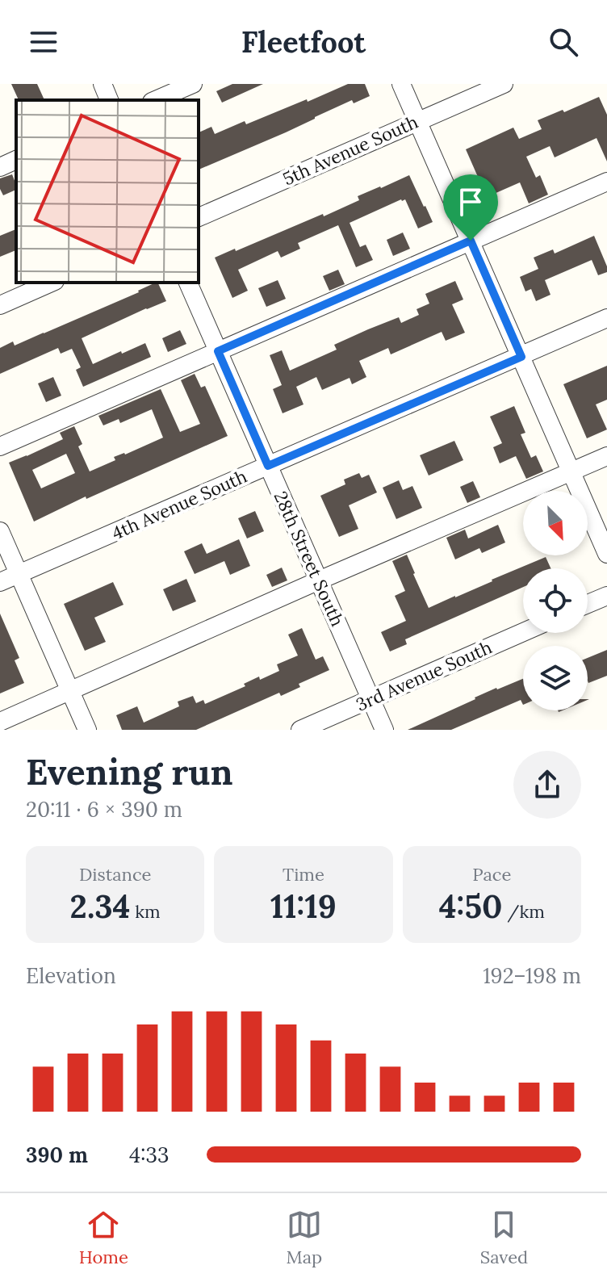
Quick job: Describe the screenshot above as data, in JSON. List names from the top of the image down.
{
  "streets": {
    "street": [
      "5th Avenue South",
      "4th Avenue South",
      "28th Street South",
      "3rd Avenue South"
    ]
  },
  "crossings": [
    ["4th Avenue South", "28th Street South"],
    ["28th Street South", "3rd Avenue South"]
  ],
  "north": "bottom right",
  "page": {
    "header": "Fleetfoot",
    "heading": ["Evening run", "20:11 · 6 × 390 m"],
    "stats": [
      ["Distance", "2.34 km"],
      ["Time", "11:19"],
      ["Pace", "4:50 /km"]
    ],
    "chart": ["Elevation", "192–198 m"],
    "list": [
      {
        "name": "390 m",
        "note": "4:33"
      }
    ],
    "tabs": ["Home", "Map", "Saved"]
  }
}
